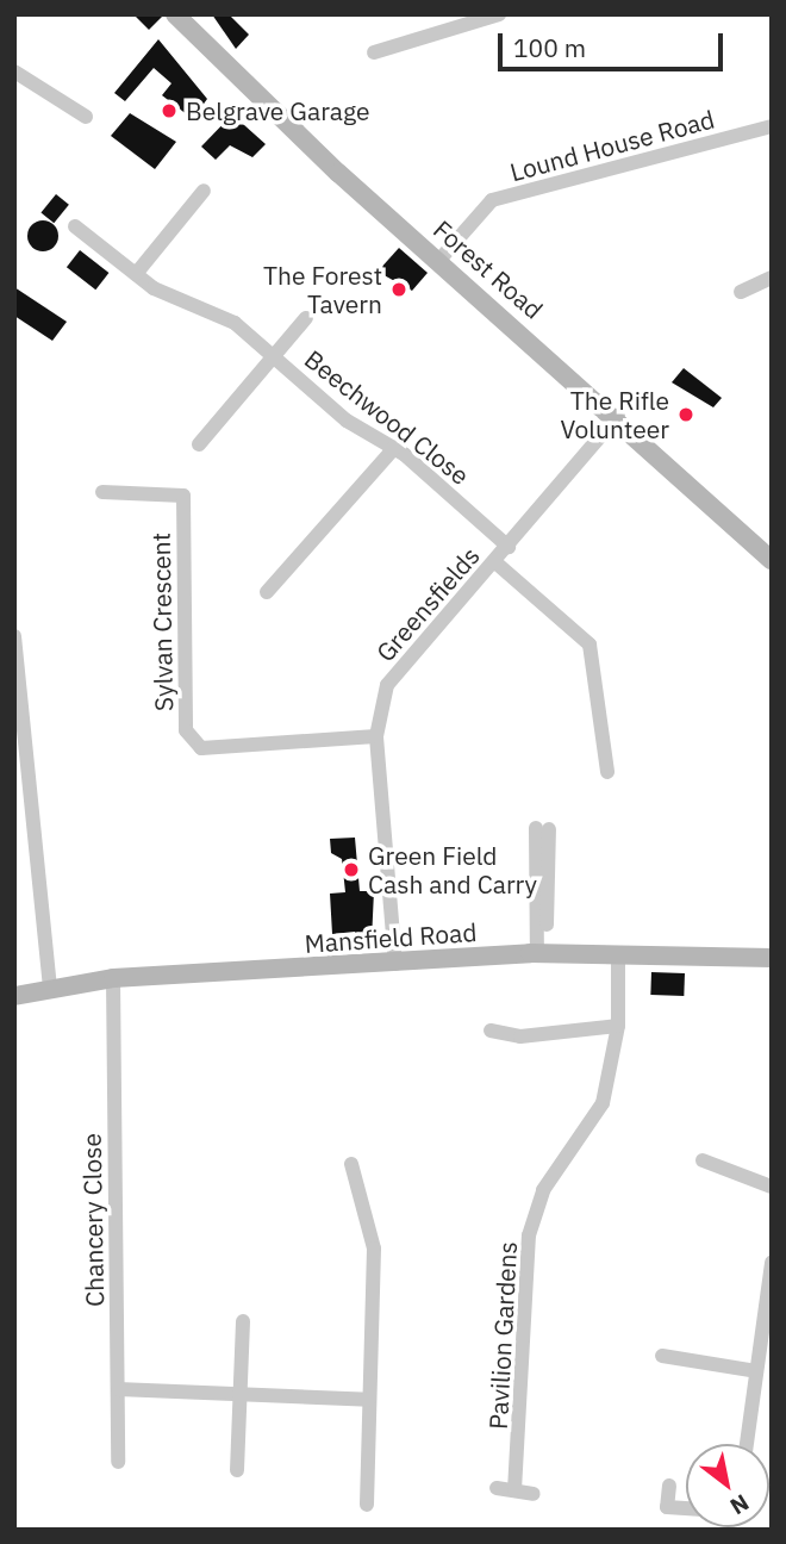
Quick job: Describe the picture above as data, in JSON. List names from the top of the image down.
{
  "streets": {
    "street": [
      "Lound House Road",
      "Forest Road",
      "Beechwood Close",
      "Greensfields",
      "Sylvan Crescent",
      "Mansfield Road",
      "Chancery Close",
      "Pavilion Gardens"
    ]
  },
  "crossings": [
    ["Lound House Road", "Forest Road"],
    ["Forest Road", "Greensfields"],
    ["Beechwood Close", "Greensfields"],
    ["Greensfields", "Sylvan Crescent"],
    ["Greensfields", "Mansfield Road"],
    ["Mansfield Road", "Chancery Close"],
    ["Mansfield Road", "Pavilion Gardens"]
  ],
  "places": [
    "Belgrave Garage",
    "The Forest Tavern",
    "The Rifle Volunteer",
    "Green Field Cash and Carry"
  ],
  "scale_bar": "100 m",
  "north": "bottom right"
}
